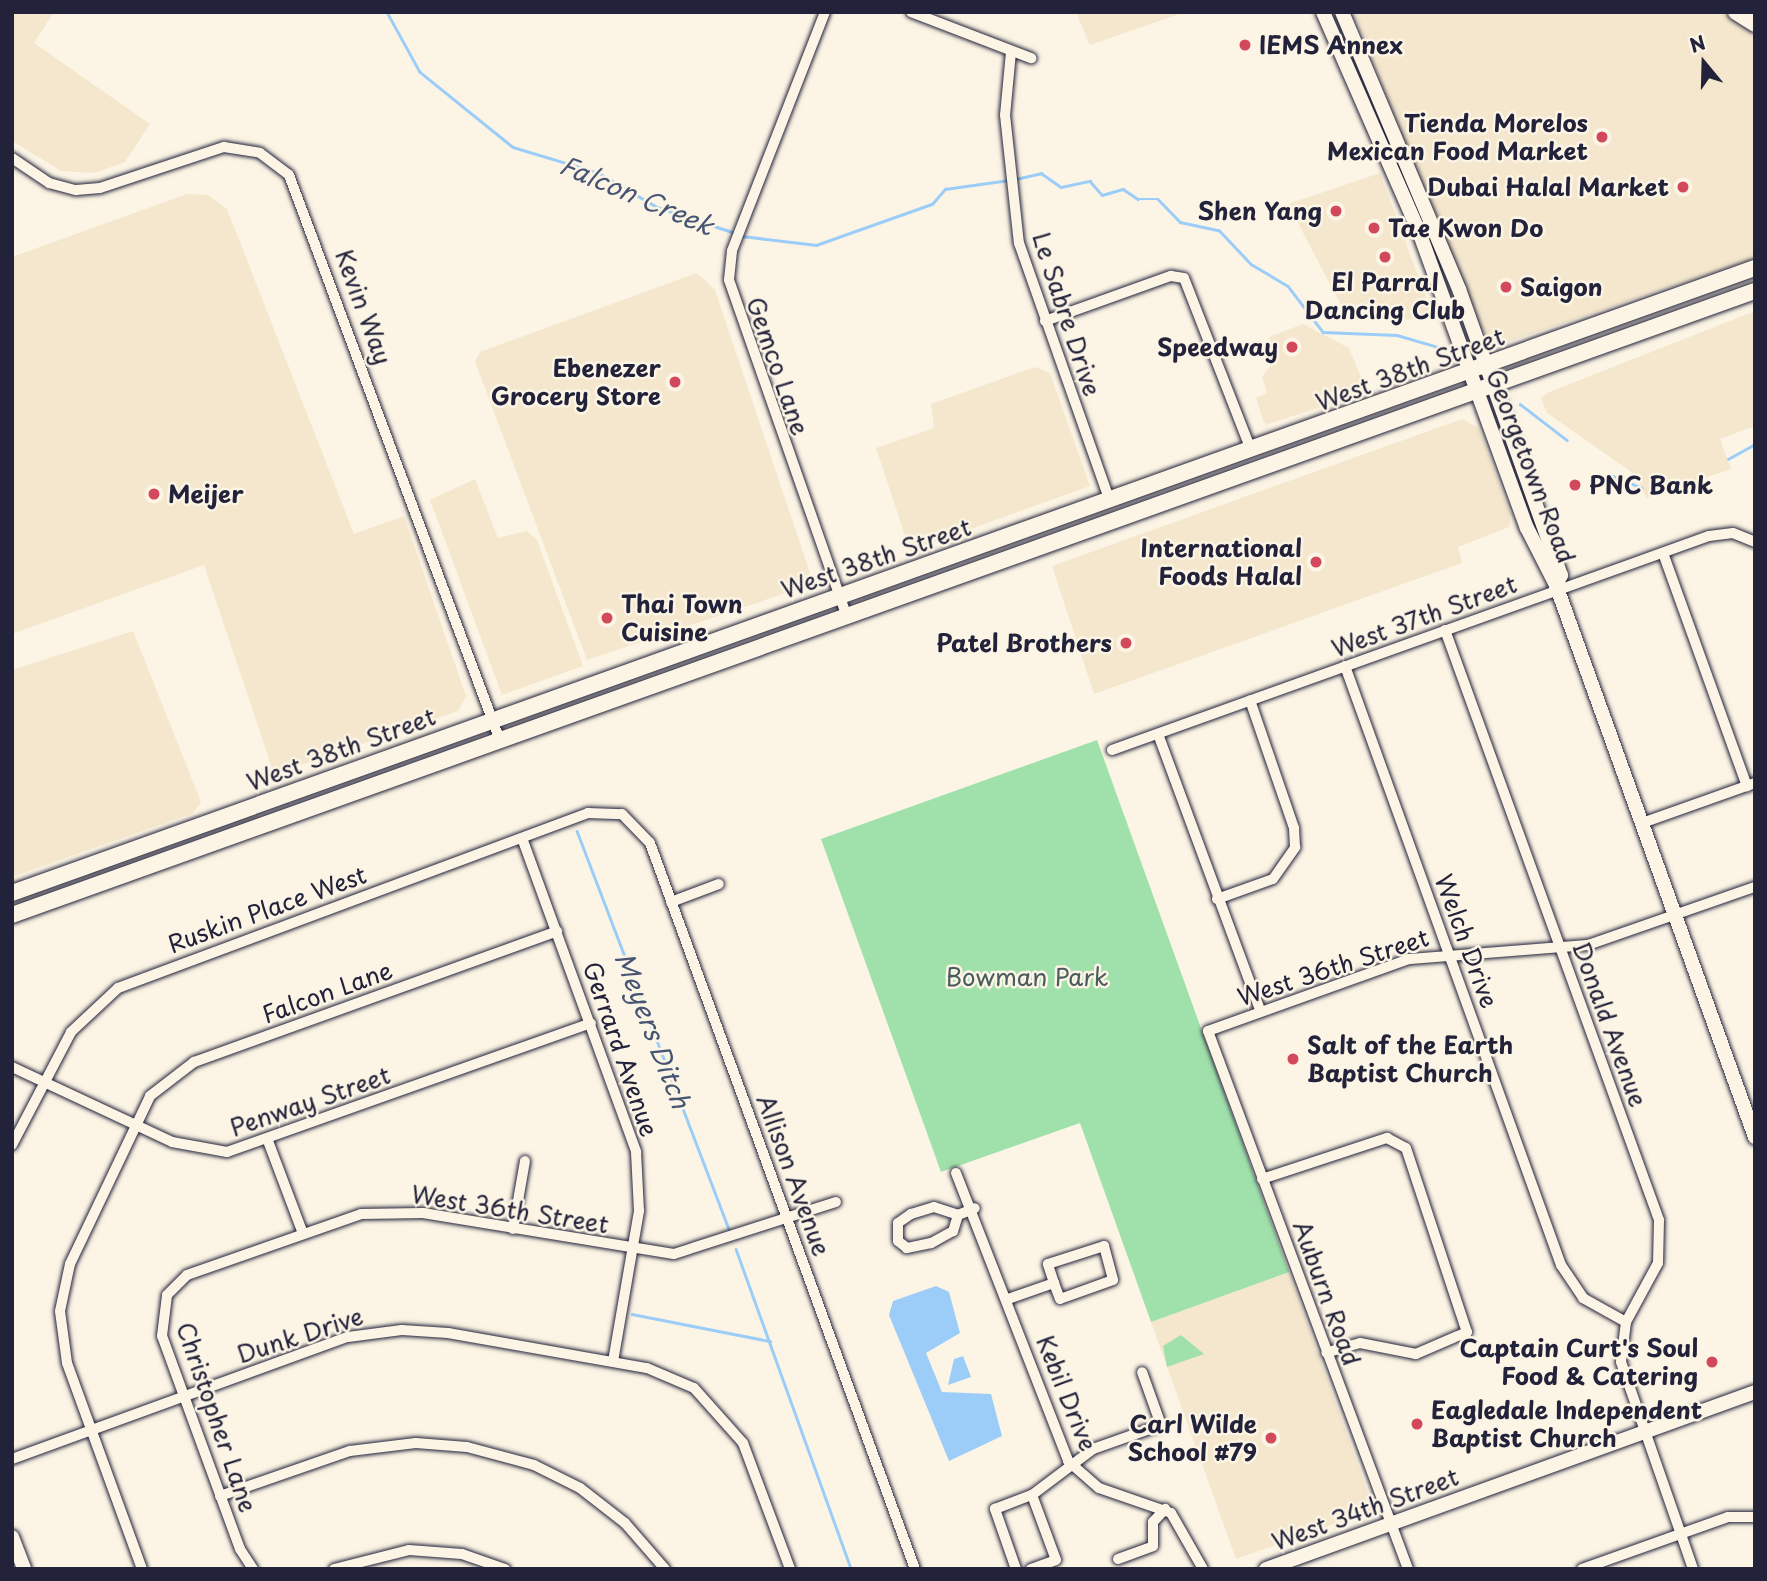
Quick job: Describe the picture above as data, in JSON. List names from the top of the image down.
{
  "streets": {
    "main road": ["West 38th Street", "Georgetown Road", "West 34th Street"],
    "street": [
      "Kevin Way",
      "Le Sabre Drive",
      "Gemco Lane",
      "West 37th Street",
      "Ruskin Place West",
      "Welch Drive",
      "West 36th Street",
      "Falcon Lane",
      "Donald Avenue",
      "Gerrard Avenue",
      "Penway Street",
      "Allison Avenue",
      "Auburn Road",
      "Dunk Drive",
      "Kebil Drive",
      "Christopher Lane"
    ]
  },
  "crossings": [
    ["Kevin Way", "West 38th Street"],
    ["Le Sabre Drive", "West 38th Street"],
    ["Gemco Lane", "West 38th Street"],
    ["West 38th Street", "Georgetown Road"],
    ["Georgetown Road", "West 37th Street"],
    ["Georgetown Road", "West 36th Street"],
    ["West 37th Street", "Welch Drive"],
    ["West 37th Street", "Donald Avenue"],
    ["Ruskin Place West", "Gerrard Avenue"],
    ["Ruskin Place West", "Penway Street"],
    ["Ruskin Place West", "Allison Avenue"],
    ["Welch Drive", "West 36th Street"],
    ["Welch Drive", "Donald Avenue"],
    ["West 36th Street", "Donald Avenue"],
    ["West 36th Street", "Gerrard Avenue"],
    ["West 36th Street", "Allison Avenue"],
    ["West 36th Street", "Auburn Road"],
    ["West 36th Street", "Christopher Lane"],
    ["Falcon Lane", "Gerrard Avenue"],
    ["Falcon Lane", "Penway Street"],
    ["Falcon Lane", "Dunk Drive"],
    ["Donald Avenue", "West 34th Street"],
    ["Gerrard Avenue", "Penway Street"],
    ["Gerrard Avenue", "Dunk Drive"],
    ["Auburn Road", "West 34th Street"],
    ["Dunk Drive", "Christopher Lane"]
  ],
  "water": ["Falcon Creek", "Meyers Ditch"],
  "parks": ["Bowman Park"],
  "places": [
    "IEMS Annex",
    "Tienda Morelos Mexican Food Market",
    "Dubai Halal Market",
    "Shen Yang",
    "Tae Kwon Do",
    "El Parral Dancing Club",
    "Saigon",
    "Speedway",
    "Ebenezer Grocery Store",
    "PNC Bank",
    "Meijer",
    "International Foods Halal",
    "Thai Town Cuisine",
    "Patel Brothers",
    "Salt of the Earth Baptist Church",
    "Captain Curt's Soul Food & Catering",
    "Eagledale Independent Baptist Church",
    "Carl Wilde School #79"
  ],
  "north": "top"
}
